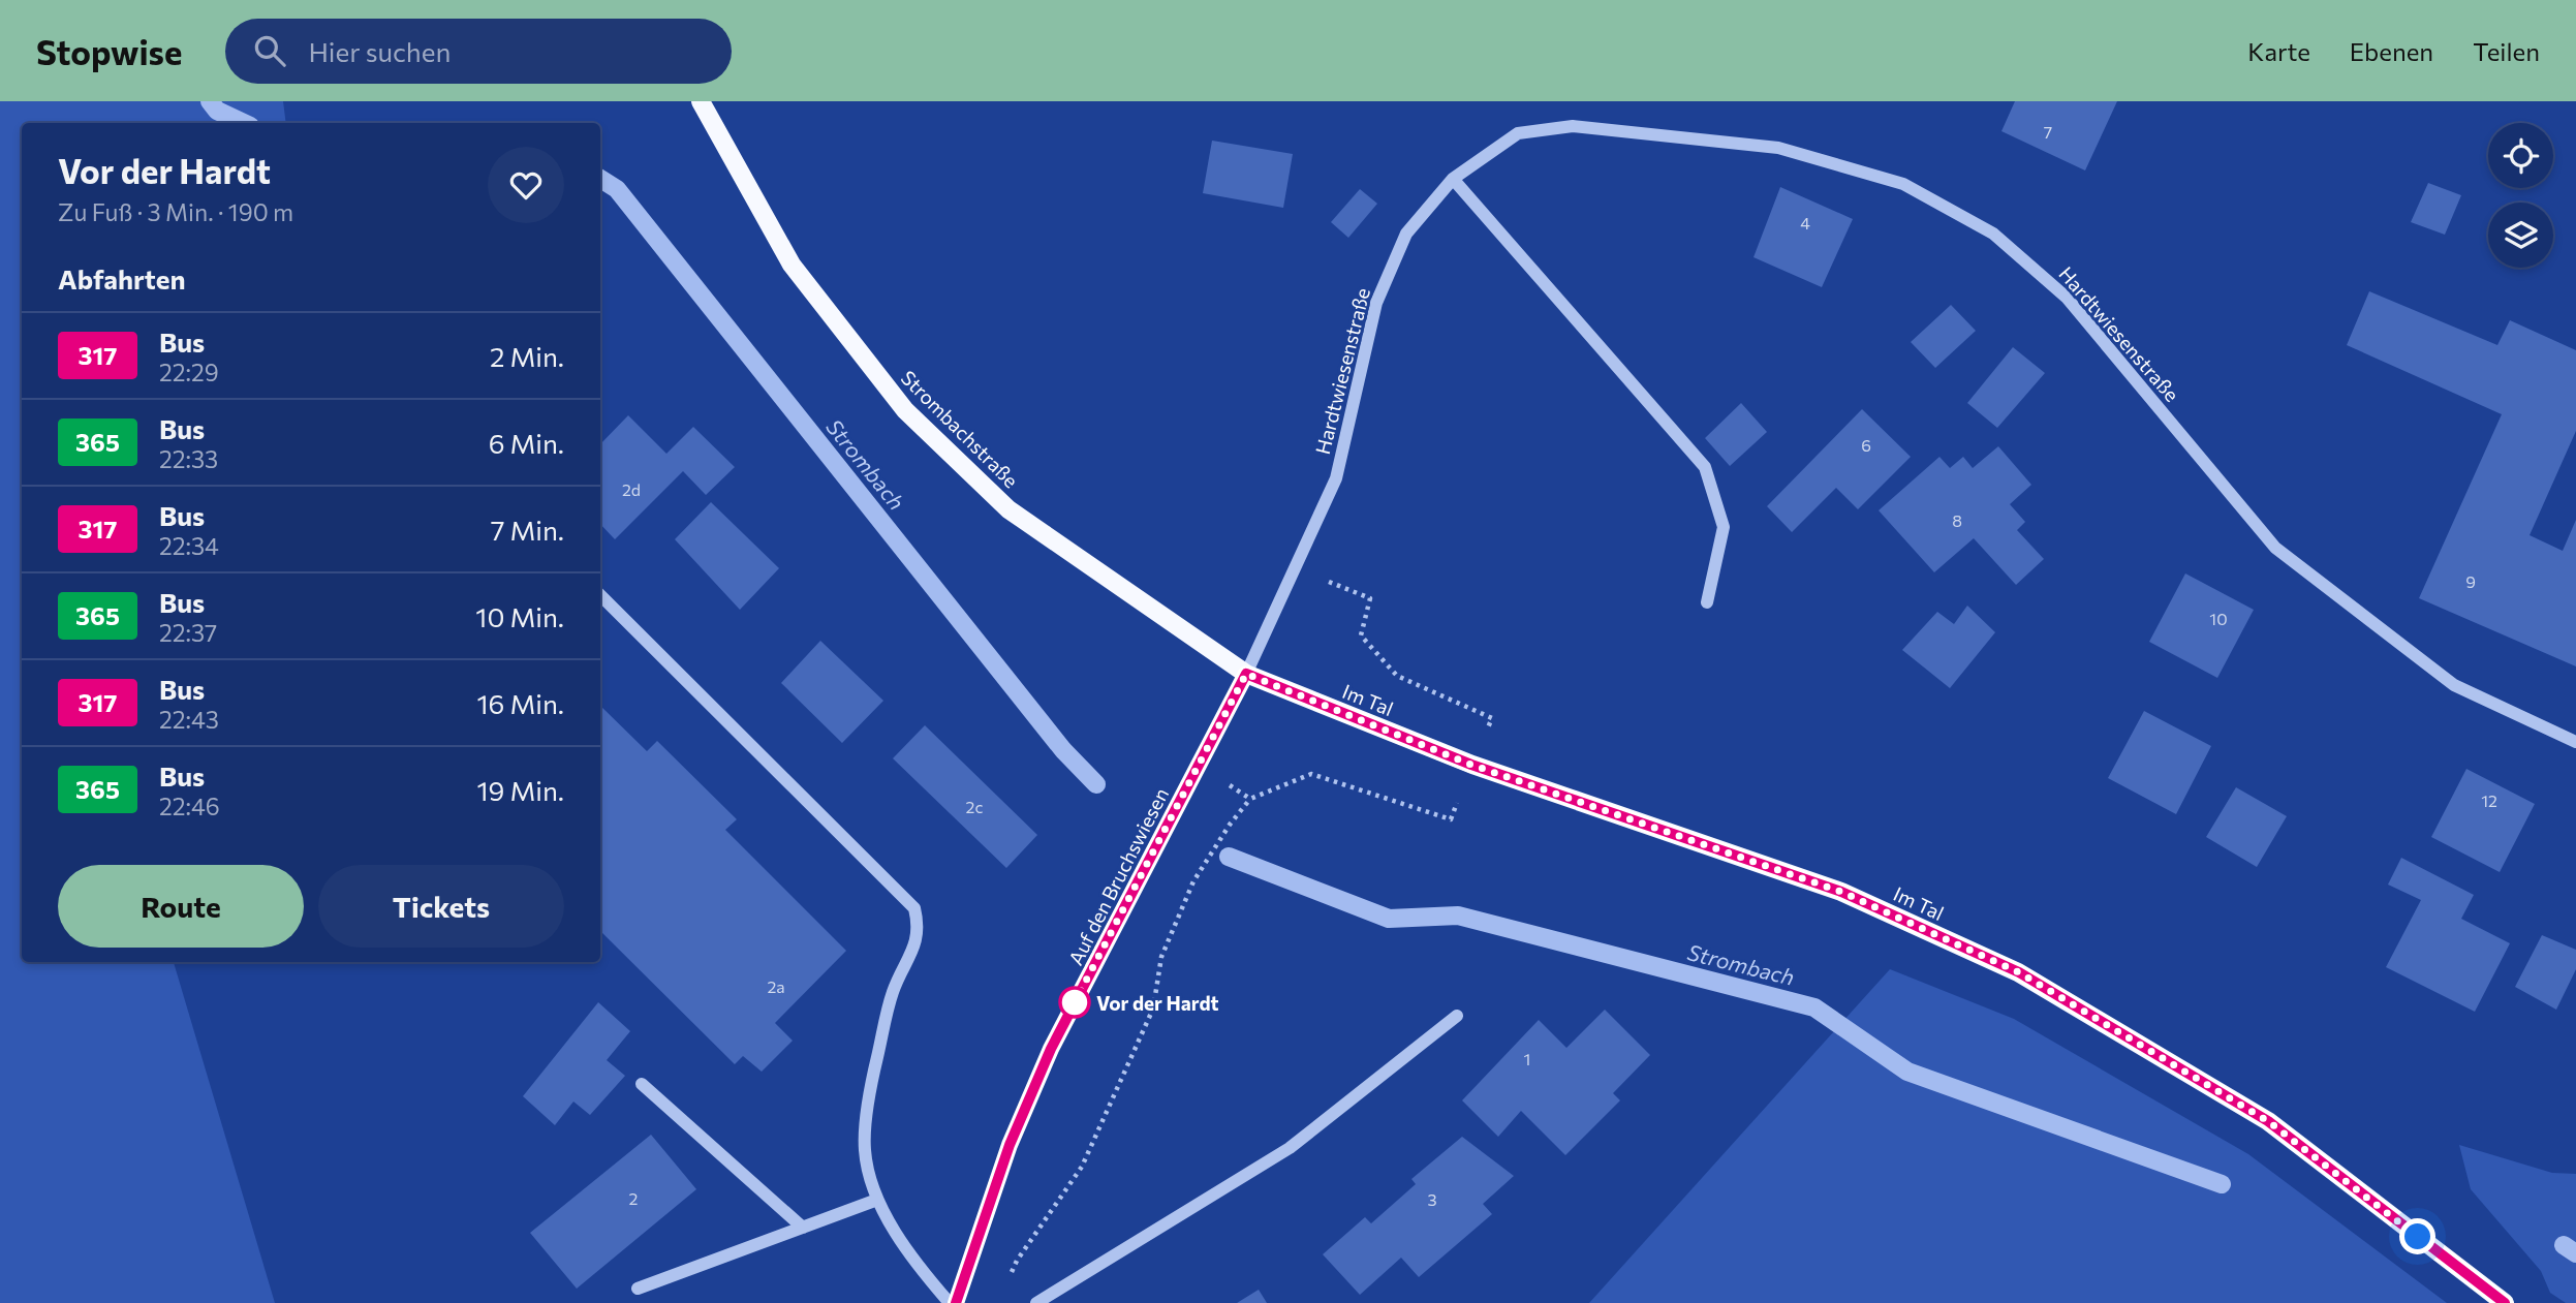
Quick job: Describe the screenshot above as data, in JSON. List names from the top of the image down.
{
  "streets": {
    "main road": ["Strombachstraße", "Im Tal"],
    "street": ["Hardtwiesenstraße", "Auf den Bruchswiesen"]
  },
  "crossings": [
    ["Hardtwiesenstraße", "Strombachstraße"],
    ["Hardtwiesenstraße", "Im Tal"],
    ["Hardtwiesenstraße", "Auf den Bruchswiesen"],
    ["Strombachstraße", "Im Tal"],
    ["Strombachstraße", "Auf den Bruchswiesen"],
    ["Im Tal", "Auf den Bruchswiesen"]
  ],
  "water": ["Strombach"],
  "places": ["Vor der Hardt"],
  "lines": ["bus line 317"],
  "house_numbers": [
    "7",
    "4",
    "6",
    "2d",
    "8",
    "9",
    "10",
    "12",
    "2c",
    "2a",
    "1",
    "2",
    "3"
  ],
  "page": {
    "header": "Stopwise",
    "search": "Hier suchen",
    "nav": ["Karte", "Ebenen", "Teilen"],
    "heading": [
      ["Vor der Hardt", "Zu Fuß · 3 Min. · 190 m"],
      "Abfahrten"
    ],
    "list": [
      {
        "mark": "317",
        "name": "Bus",
        "note": "22:29",
        "value": "2 Min."
      },
      {
        "mark": "365",
        "name": "Bus",
        "note": "22:33",
        "value": "6 Min."
      },
      {
        "mark": "317",
        "name": "Bus",
        "note": "22:34",
        "value": "7 Min."
      },
      {
        "mark": "365",
        "name": "Bus",
        "note": "22:37",
        "value": "10 Min."
      },
      {
        "mark": "317",
        "name": "Bus",
        "note": "22:43",
        "value": "16 Min."
      },
      {
        "mark": "365",
        "name": "Bus",
        "note": "22:46",
        "value": "19 Min."
      }
    ],
    "buttons": ["Route", "Tickets"]
  }
}
